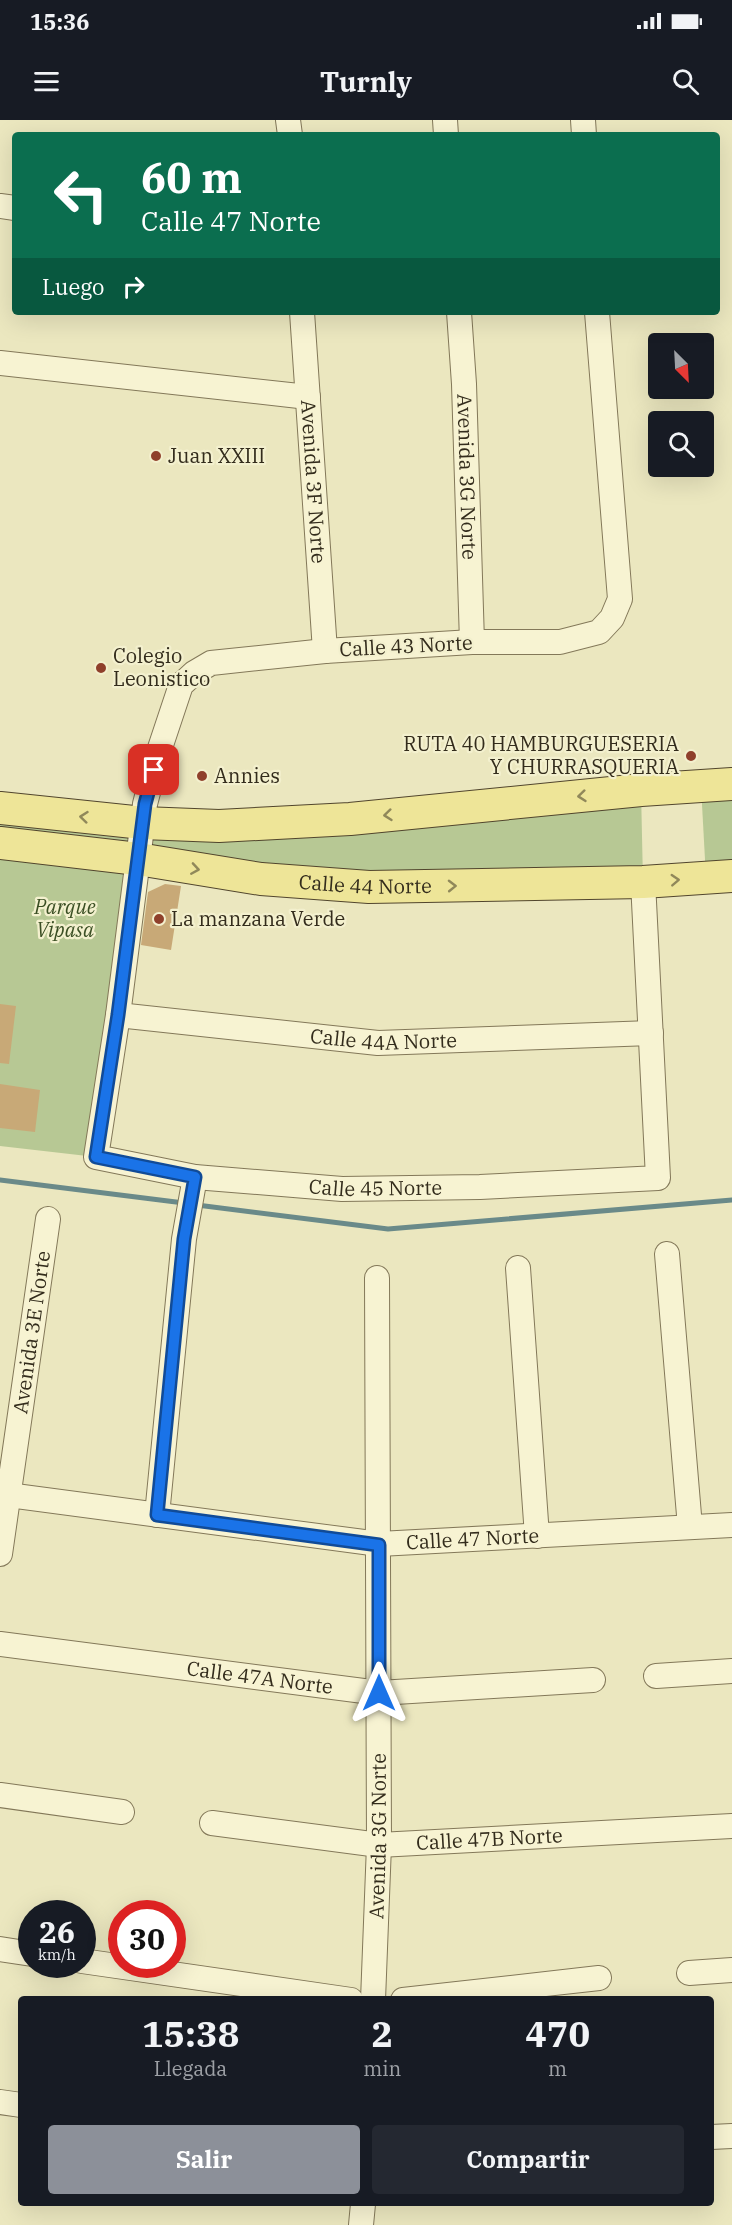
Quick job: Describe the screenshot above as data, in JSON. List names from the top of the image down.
{
  "streets": {
    "main road": ["Calle 44 Norte"],
    "street": [
      "Avenida 3G Norte",
      "Avenida 3F Norte",
      "Calle 43 Norte",
      "Calle 44A Norte",
      "Calle 45 Norte",
      "Avenida 3E Norte",
      "Calle 47 Norte",
      "Calle 47A Norte",
      "Calle 47B Norte"
    ]
  },
  "crossings": [
    ["Avenida 3G Norte", "Calle 43 Norte"],
    ["Avenida 3G Norte", "Calle 47 Norte"],
    ["Avenida 3G Norte", "Calle 47A Norte"],
    ["Avenida 3G Norte", "Calle 47B Norte"],
    ["Avenida 3F Norte", "Calle 43 Norte"],
    ["Calle 44A Norte", "Calle 45 Norte"],
    ["Avenida 3E Norte", "Calle 47 Norte"]
  ],
  "parks": ["Parque Vipasa"],
  "places": [
    "Juan XXIII",
    "Colegio Leonistico",
    "RUTA 40 HAMBURGUESERIA Y CHURRASQUERIA",
    "Annies",
    "La manzana Verde"
  ],
  "north": "bottom right",
  "page": {
    "status": "15:36",
    "header": "Turnly",
    "turn": ["60 m", "Calle 47 Norte"],
    "then": "Luego",
    "speed": "26 km/h",
    "limit": "30",
    "eta": [
      "15:38",
      "Llegada",
      "2",
      "min",
      "470",
      "m"
    ],
    "buttons": ["Salir", "Compartir"]
  }
}
